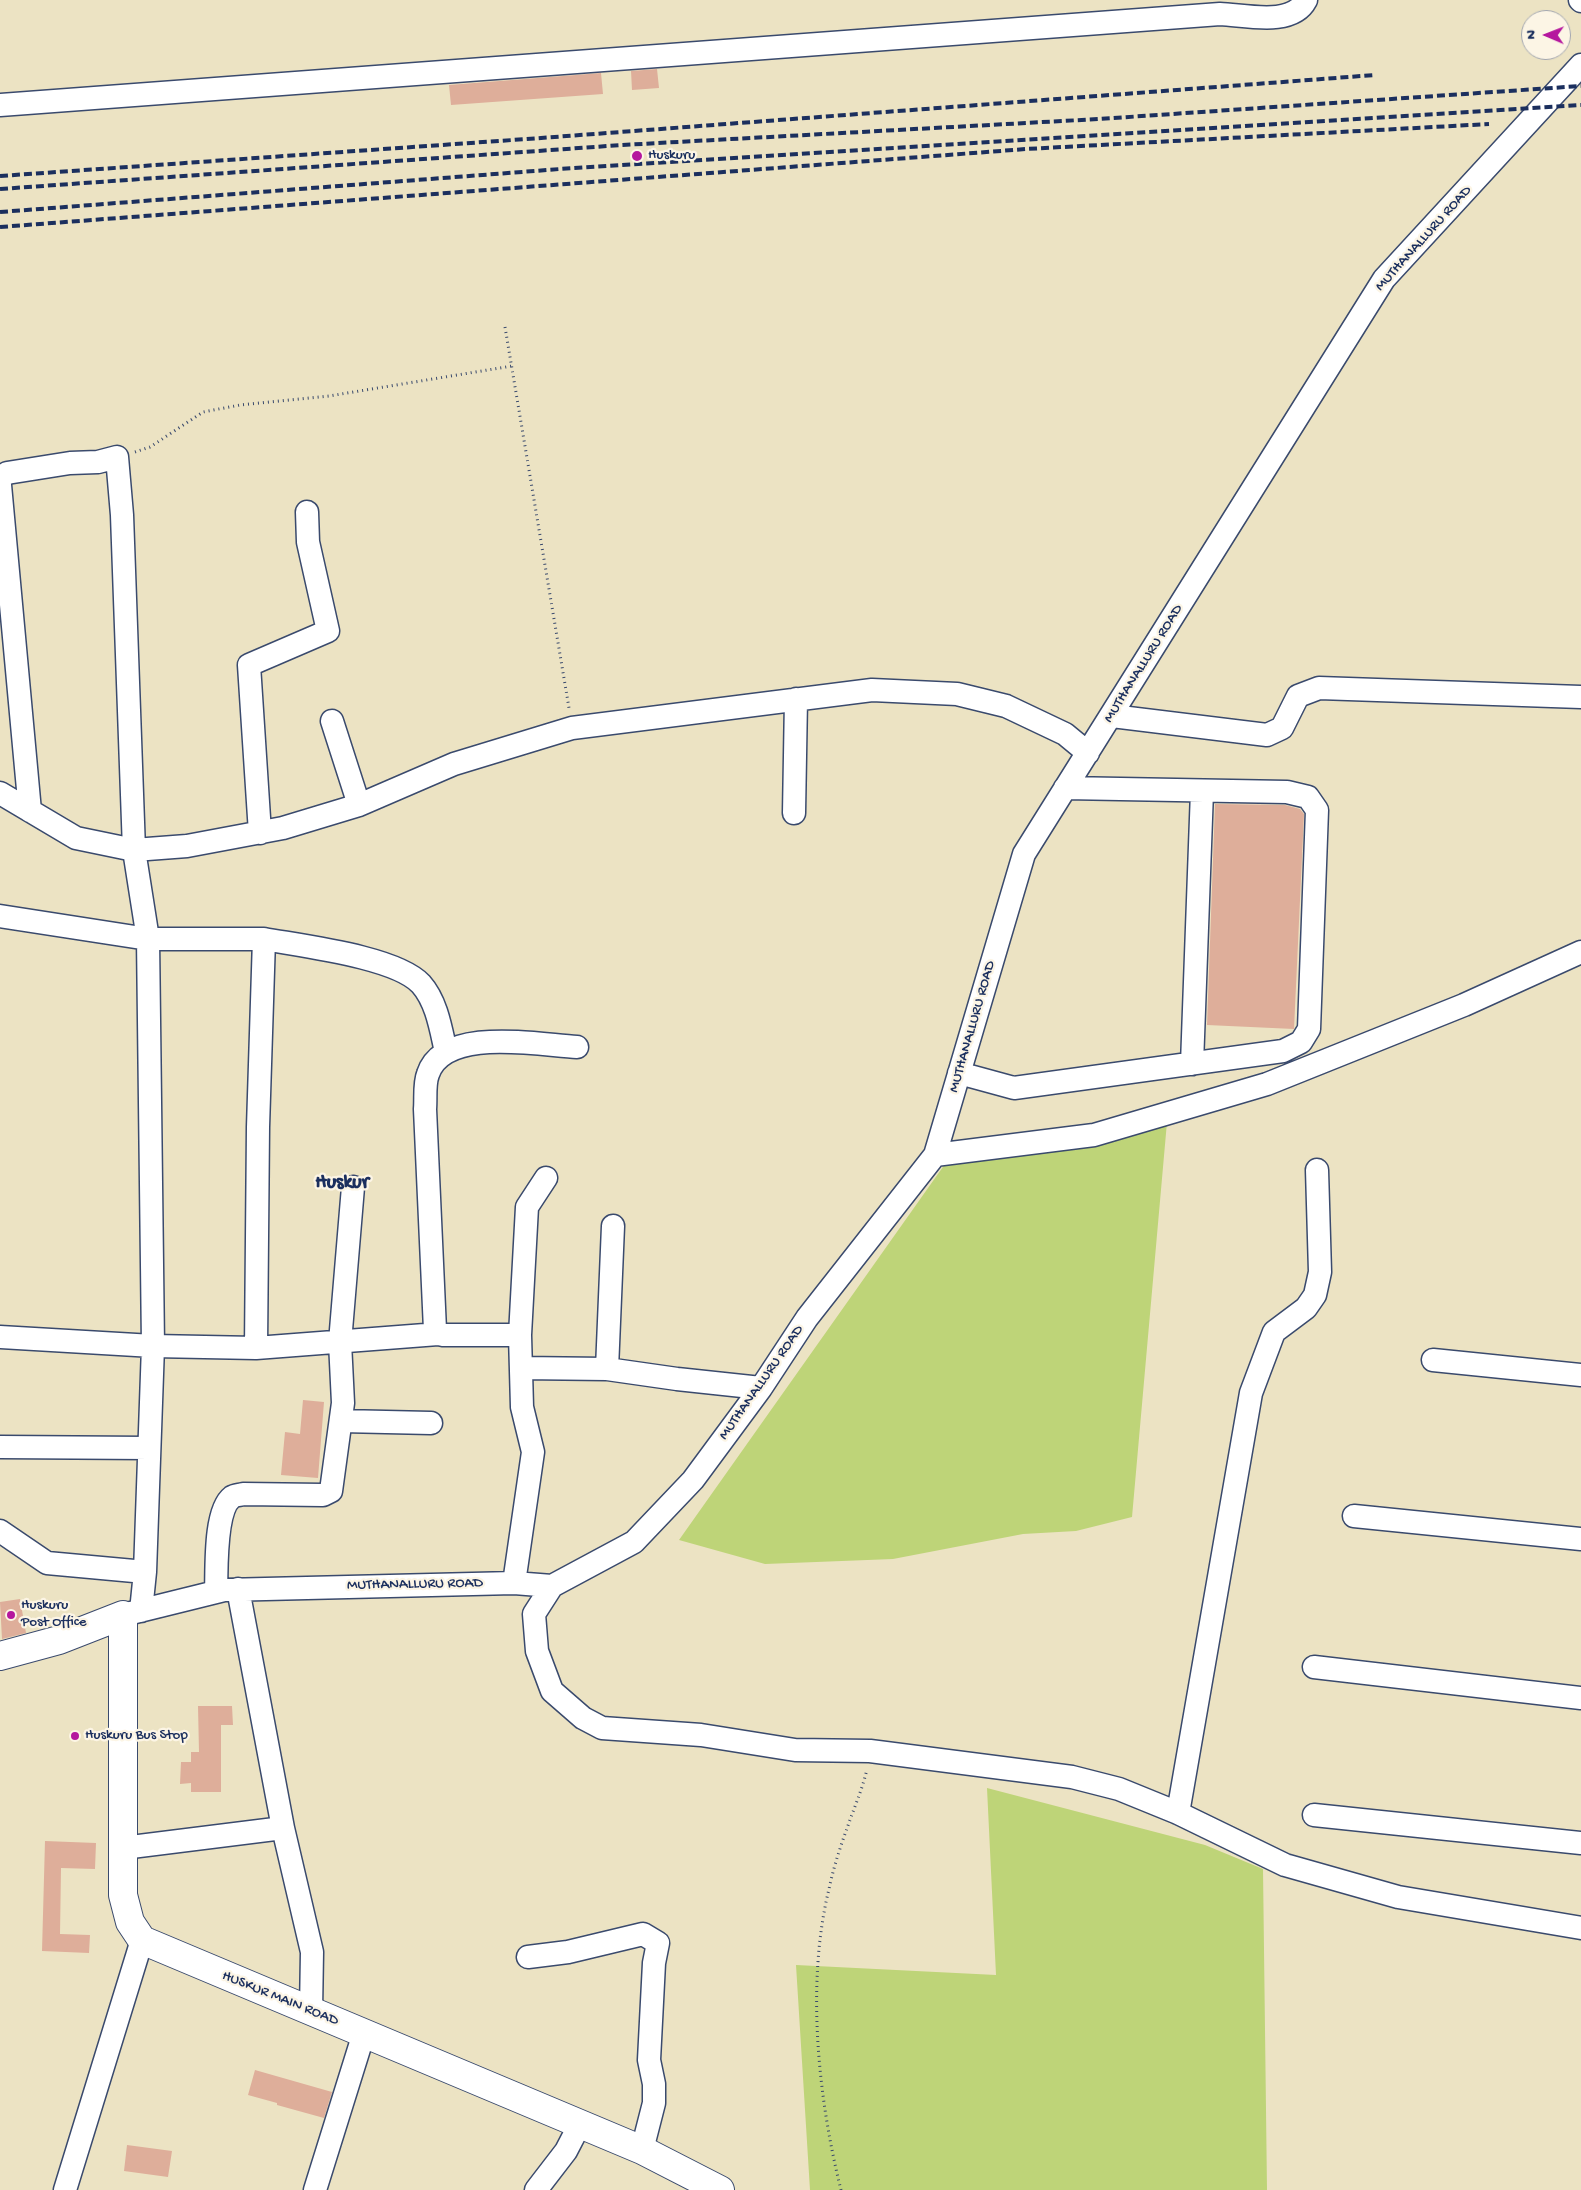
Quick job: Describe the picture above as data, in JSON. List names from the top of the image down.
{
  "streets": {
    "main road": ["HUSKUR MAIN ROAD"],
    "street": ["MUTHANALLURU ROAD"]
  },
  "districts": ["Huskur"],
  "places": ["Huskuru", "Huskuru Post Office", "Huskuru Bus Stop"],
  "north": "left"
}
